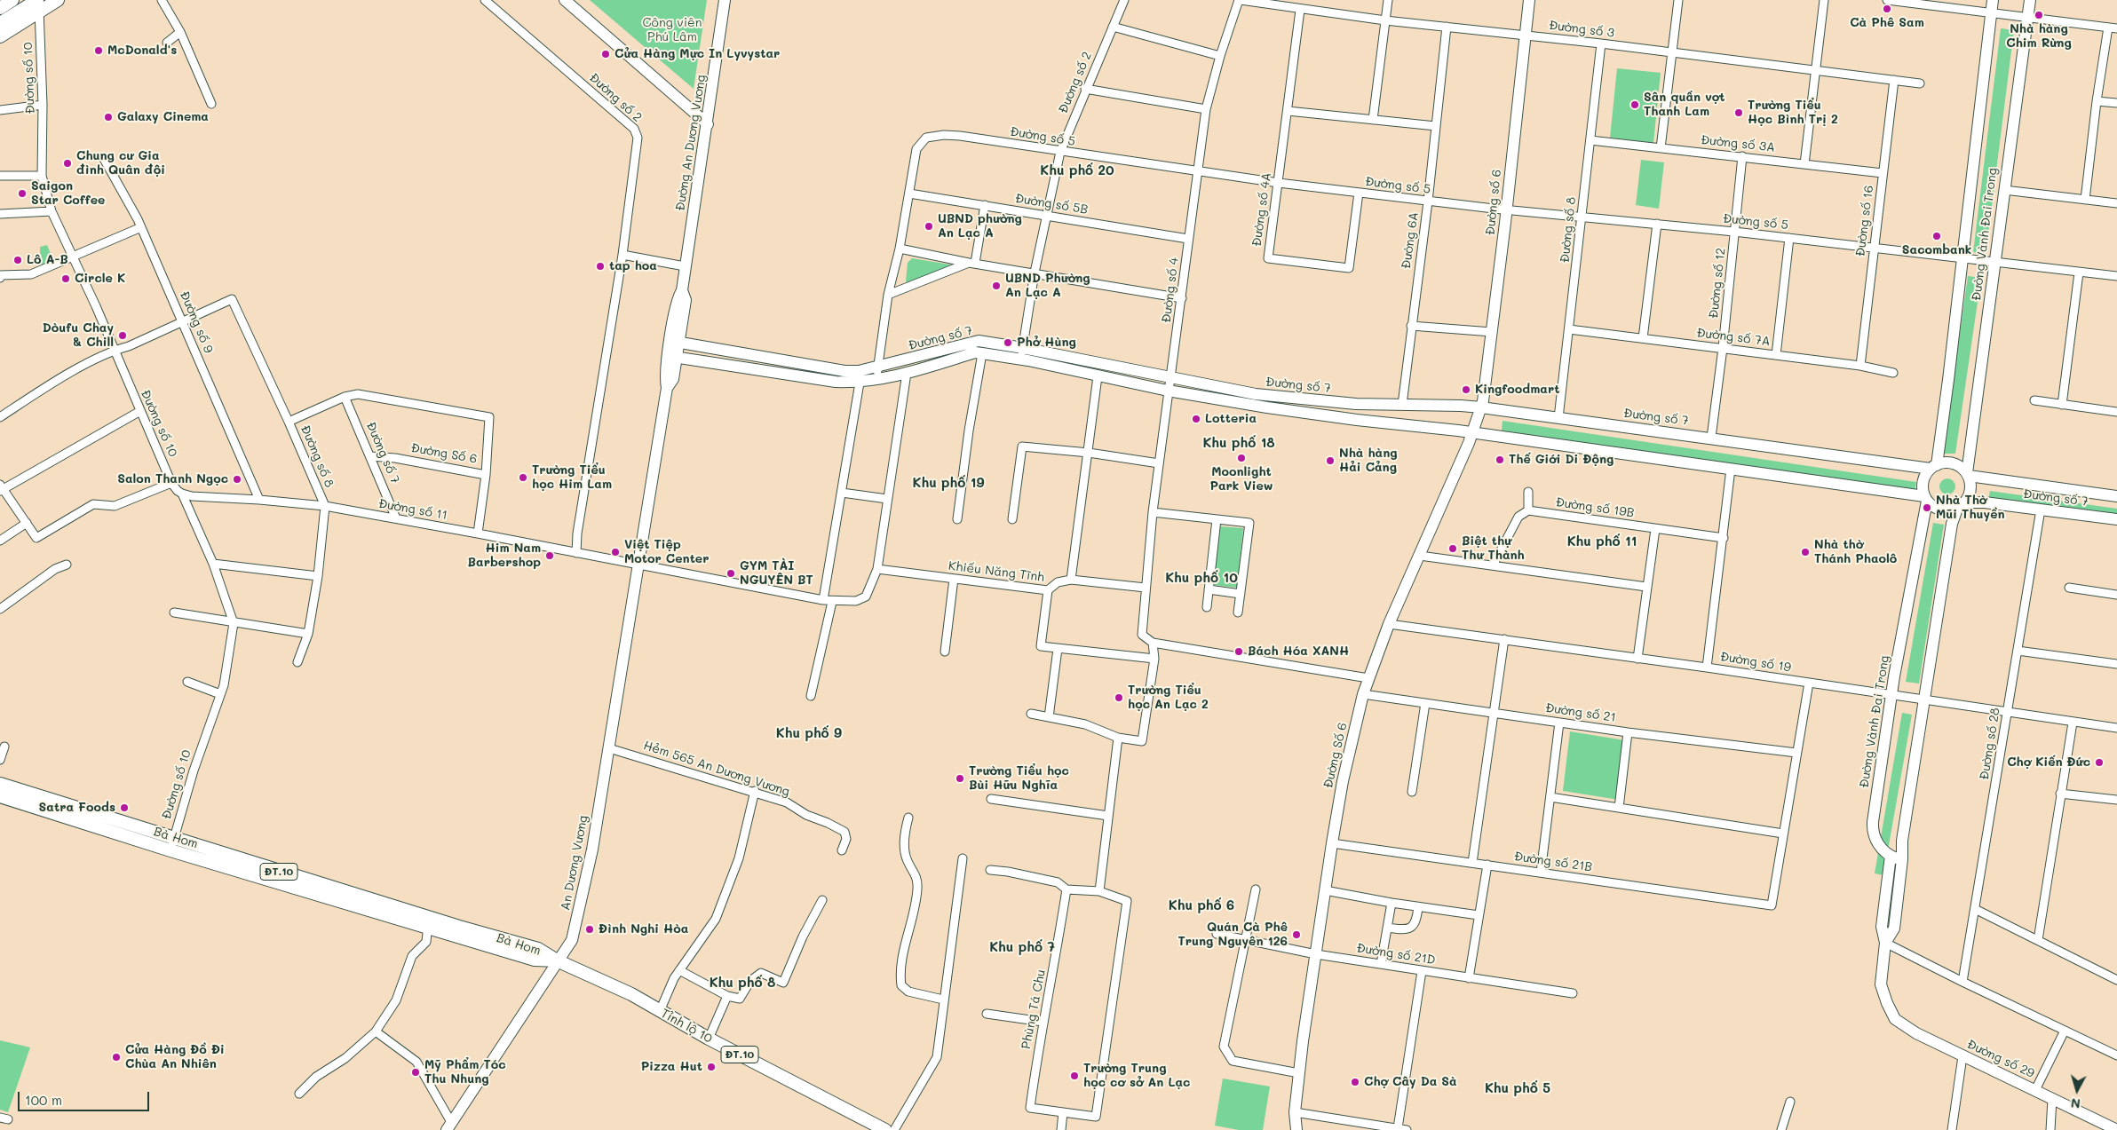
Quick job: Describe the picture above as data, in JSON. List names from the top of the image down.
{
  "streets": {
    "main road": [
      "Đường An Dương Vương",
      "Đường số 6",
      "Đường Vành Đai Trong",
      "Đường số 7",
      "Đường Số 6",
      "Bà Hom",
      "An Dương Vương",
      "ĐT.10",
      "Tỉnh lộ 10",
      "Đường số 29"
    ],
    "street": [
      "Đường số 3",
      "Đường số 10",
      "Đường số 2",
      "Đường số 5",
      "Đường số 3A",
      "Đường số 5B",
      "Đường số 4A",
      "Đường số 16",
      "Đường số 8",
      "Đường 6A",
      "Đường số 12",
      "Đường số 4",
      "Đường số 9",
      "Đường số 7A",
      "Đường số 19B",
      "Đường số 11",
      "Khiếu Năng Tĩnh",
      "Đường số 19",
      "Đường số 21",
      "Đường số 28",
      "Hẻm 565 An Dương Vương",
      "Đường số 21B",
      "Đường số 21D",
      "Phùng Tá Chu"
    ]
  },
  "crossings": [
    ["Đường số 3", "Đường số 6"],
    ["Đường số 3", "Đường số 4A"],
    ["Đường số 3", "Đường số 16"],
    ["Đường số 3", "Đường số 8"],
    ["Đường số 3", "Đường 6A"],
    ["Đường số 3", "Đường số 4"],
    ["Đường số 10", "Đường số 11"],
    ["Đường số 10", "Bà Hom"],
    ["Đường số 2", "Đường số 5"],
    ["Đường số 2", "Đường số 5B"],
    ["Đường số 2", "Đường số 7"],
    ["Đường số 2", "Đường số 11"],
    ["Đường số 5", "Đường số 6"],
    ["Đường số 5", "Đường số 5B"],
    ["Đường số 5", "Đường số 4A"],
    ["Đường số 5", "Đường số 16"],
    ["Đường số 5", "Đường số 8"],
    ["Đường số 5", "Đường Vành Đai Trong"],
    ["Đường số 5", "Đường 6A"],
    ["Đường số 5", "Đường số 12"],
    ["Đường số 5", "Đường số 4"],
    ["Đường số 5", "Đường số 7"],
    ["Đường An Dương Vương", "Đường số 7"],
    ["Đường An Dương Vương", "Đường số 11"],
    ["Đường An Dương Vương", "An Dương Vương"],
    ["Đường số 3A", "Đường số 16"],
    ["Đường số 3A", "Đường số 8"],
    ["Đường số 3A", "Đường số 12"],
    ["Đường số 6", "Đường số 7"],
    ["Đường số 6", "Đường Số 6"],
    ["Đường số 5B", "Đường số 4"],
    ["Đường số 16", "Đường số 7A"],
    ["Đường số 8", "Đường số 9"],
    ["Đường số 8", "Đường số 7A"],
    ["Đường số 8", "Đường số 7"],
    ["Đường số 8", "Đường số 11"],
    ["Đường Vành Đai Trong", "Đường số 7"],
    ["Đường Vành Đai Trong", "Đường số 19"],
    ["Đường 6A", "Đường số 7"],
    ["Đường số 12", "Đường số 7A"],
    ["Đường số 12", "Đường số 7"],
    ["Đường số 4", "Đường số 7"],
    ["Đường số 4", "Khiếu Năng Tĩnh"],
    ["Đường số 9", "Đường số 11"],
    ["Đường số 7", "Đường Số 6"],
    ["Đường số 7", "Đường số 11"],
    ["Đường số 7", "Đường số 28"],
    ["Đường Số 6", "Đường số 19"],
    ["Đường Số 6", "Đường số 21"],
    ["Đường Số 6", "Đường số 21B"],
    ["Đường Số 6", "Đường số 21D"],
    ["Đường số 11", "An Dương Vương"],
    ["Đường số 19", "Đường số 28"],
    ["Hẻm 565 An Dương Vương", "An Dương Vương"],
    ["Bà Hom", "An Dương Vương"],
    ["Bà Hom", "Tỉnh lộ 10"],
    ["An Dương Vương", "Tỉnh lộ 10"]
  ],
  "districts": [
    "Khu phố 20",
    "Khu phố 18",
    "Khu phố 19",
    "Khu phố 11",
    "Khu phố 10",
    "Khu phố 9",
    "Khu phố 6",
    "Khu phố 7",
    "Khu phố 8",
    "Khu phố 5"
  ],
  "parks": ["Công viên Phú Lâm"],
  "places": [
    "Cà Phê Sam",
    "Nhà hàng Chim Rừng",
    "McDonald's",
    "Cửa Hàng Mực In Lyvystar",
    "Sân quần vợt Thanh Lam",
    "Trường Tiểu Học Bình Trị 2",
    "Galaxy Cinema",
    "Chung cư Gia đình Quân đội",
    "Saigon Star Coffee",
    "UBND phường An Lạc A",
    "Sacombank",
    "Lô A-B",
    "tap hoa",
    "Circle K",
    "UBND Phường An Lạc A",
    "Dòufu Chay & Chill",
    "Phở Hùng",
    "Kingfoodmart",
    "Lotteria",
    "Moonlight Park View",
    "Thế Giới Di Động",
    "Nhà hàng Hải Cảng",
    "Trường Tiểu học Him Lam",
    "Salon Thanh Ngọc",
    "Nhà Thờ Mũi Thuyền",
    "Biệt thự Thư Thành",
    "Việt Tiệp Motor Center",
    "Nhà thờ Thánh Phaolô",
    "Him Nam Barbershop",
    "GYM TÀI NGUYÊN BT",
    "Bách Hóa XANH",
    "Trường Tiểu học An Lạc 2",
    "Chợ Kiến Đức",
    "Trường Tiểu học Bùi Hữu Nghĩa",
    "Satra Foods",
    "Đình Nghi Hòa",
    "Quán Cà Phê Trung Nguyên 126",
    "Cửa Hàng Đồ Đi Chùa An Nhiên",
    "Pizza Hut",
    "Mỹ Phẩm Tóc Thu Nhung",
    "Trường Trung học cơ sở An Lạc",
    "Chợ Cây Da Sà"
  ],
  "scale_bar": "100 m",
  "north": "bottom"
}
